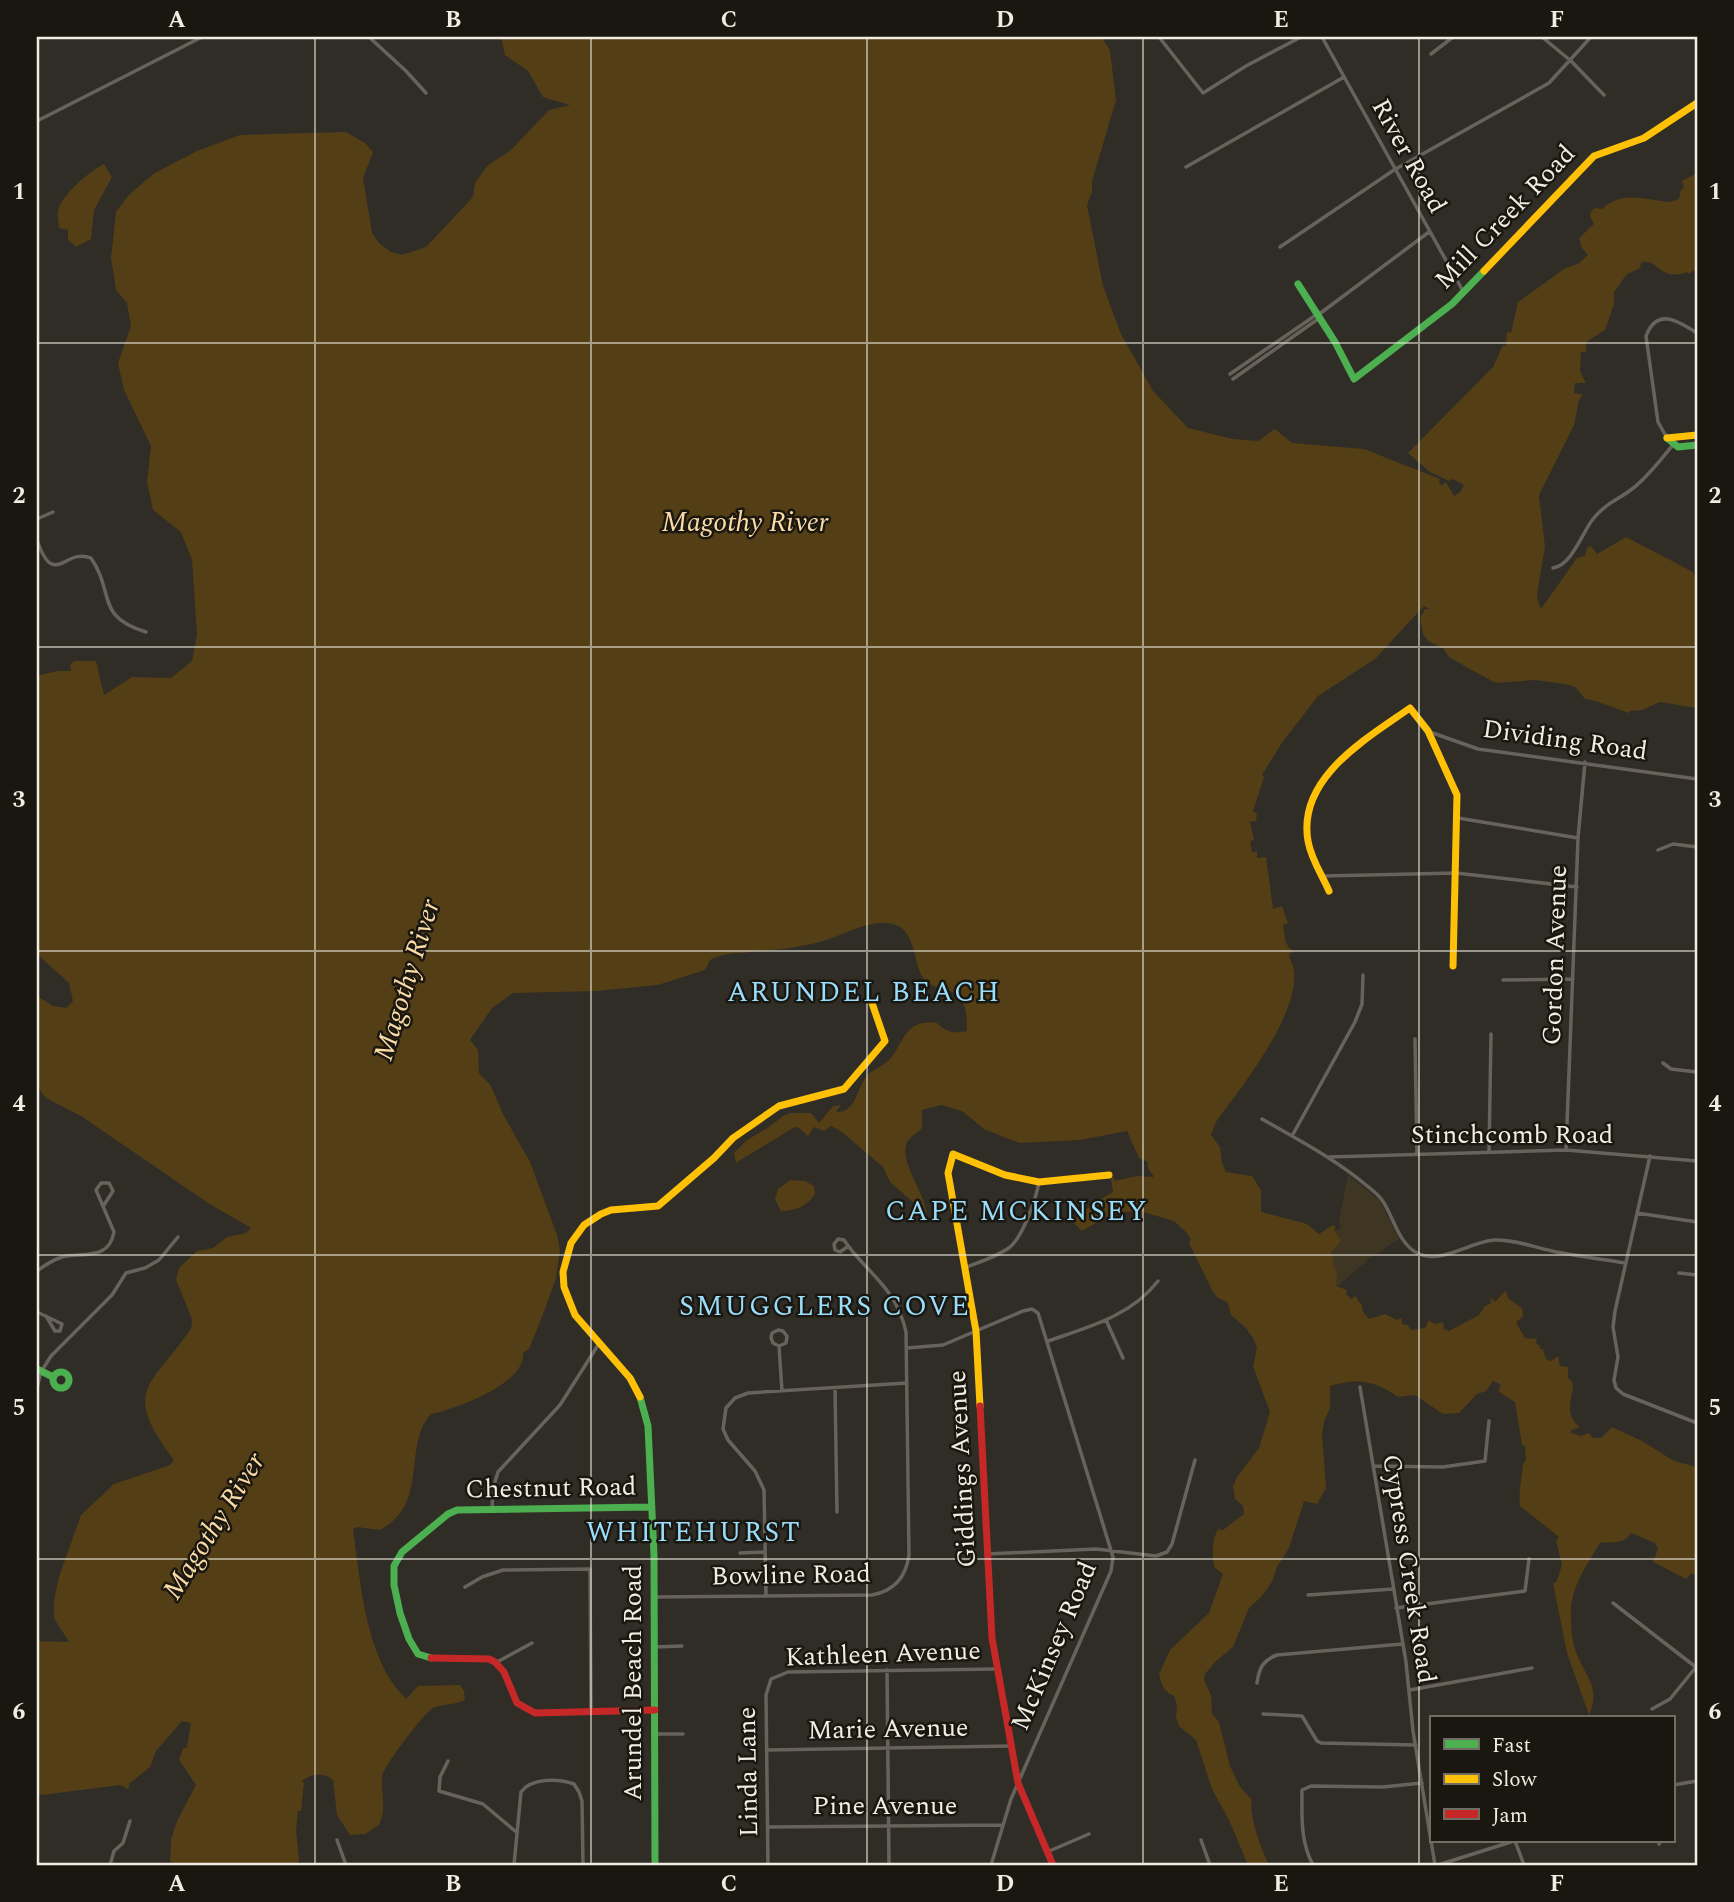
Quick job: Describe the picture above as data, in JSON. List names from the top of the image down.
{
  "streets": {
    "street": [
      "River Road",
      "Mill Creek Road",
      "Dividing Road",
      "Gordon Avenue",
      "Stinchcomb Road",
      "Giddings Avenue",
      "Chestnut Road",
      "Cypress Creek Road",
      "Bowline Road",
      "McKinsey Road",
      "Kathleen Avenue",
      "Arundel Beach Road",
      "Marie Avenue",
      "Linda Lane",
      "Pine Avenue"
    ]
  },
  "crossings": [
    ["River Road", "Mill Creek Road"],
    ["Dividing Road", "Gordon Avenue"],
    ["Gordon Avenue", "Stinchcomb Road"],
    ["Giddings Avenue", "McKinsey Road"],
    ["Giddings Avenue", "Kathleen Avenue"],
    ["Giddings Avenue", "Marie Avenue"],
    ["Chestnut Road", "Arundel Beach Road"],
    ["Bowline Road", "Arundel Beach Road"],
    ["McKinsey Road", "Pine Avenue"],
    ["Kathleen Avenue", "Linda Lane"],
    ["Marie Avenue", "Linda Lane"],
    ["Linda Lane", "Pine Avenue"]
  ],
  "districts": [
    "ARUNDEL BEACH",
    "CAPE MCKINSEY",
    "SMUGGLERS COVE",
    "WHITEHURST"
  ],
  "water": ["Magothy River"],
  "legend": ["Fast", "Slow", "Jam"],
  "grid": {
    "columns": [
      "A",
      "B",
      "C",
      "D",
      "E",
      "F"
    ],
    "rows": [
      "1",
      "2",
      "3",
      "4",
      "5",
      "6"
    ]
  }
}
